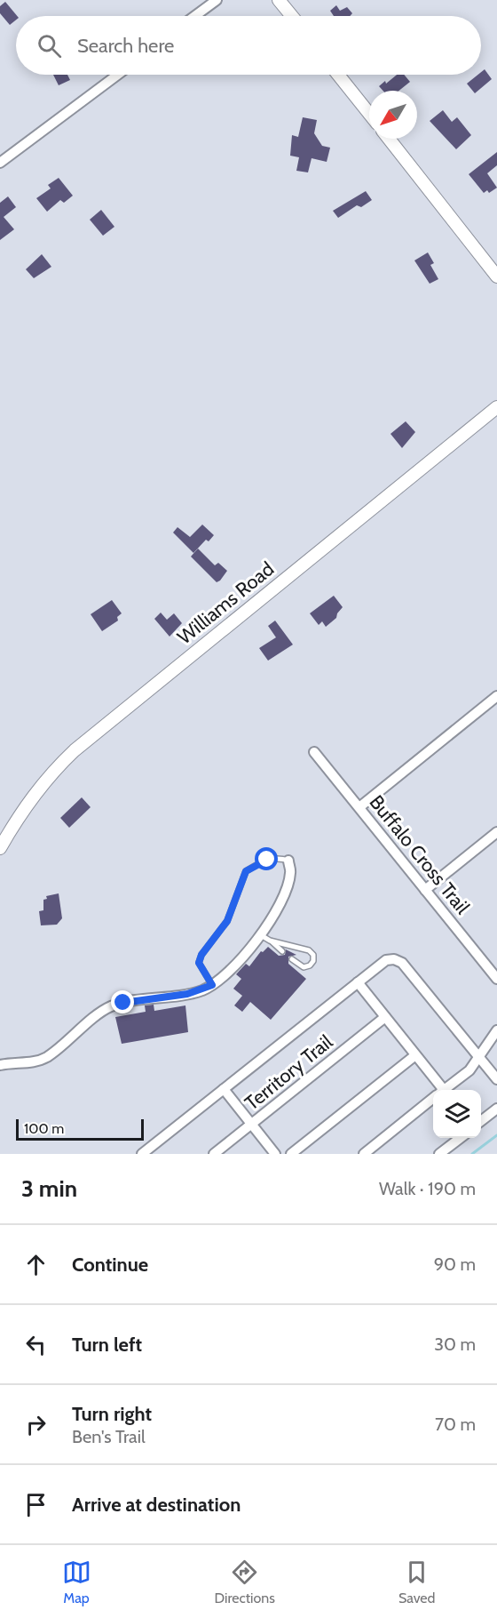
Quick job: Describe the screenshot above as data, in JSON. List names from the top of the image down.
{
  "streets": {
    "street": ["Williams Road", "Buffalo Cross Trail", "Territory Trail"]
  },
  "scale_bar": "100 m",
  "north": "bottom left",
  "page": {
    "search": "Search here",
    "scale": "100 m",
    "heading": ["3 min", "Walk · 190 m"],
    "list": [
      ["Continue", "90 m"],
      ["Turn left", "30 m"],
      ["Turn right", "Ben's Trail", "70 m"],
      "Arrive at destination"
    ],
    "nav": ["Map", "Directions", "Saved"]
  }
}
